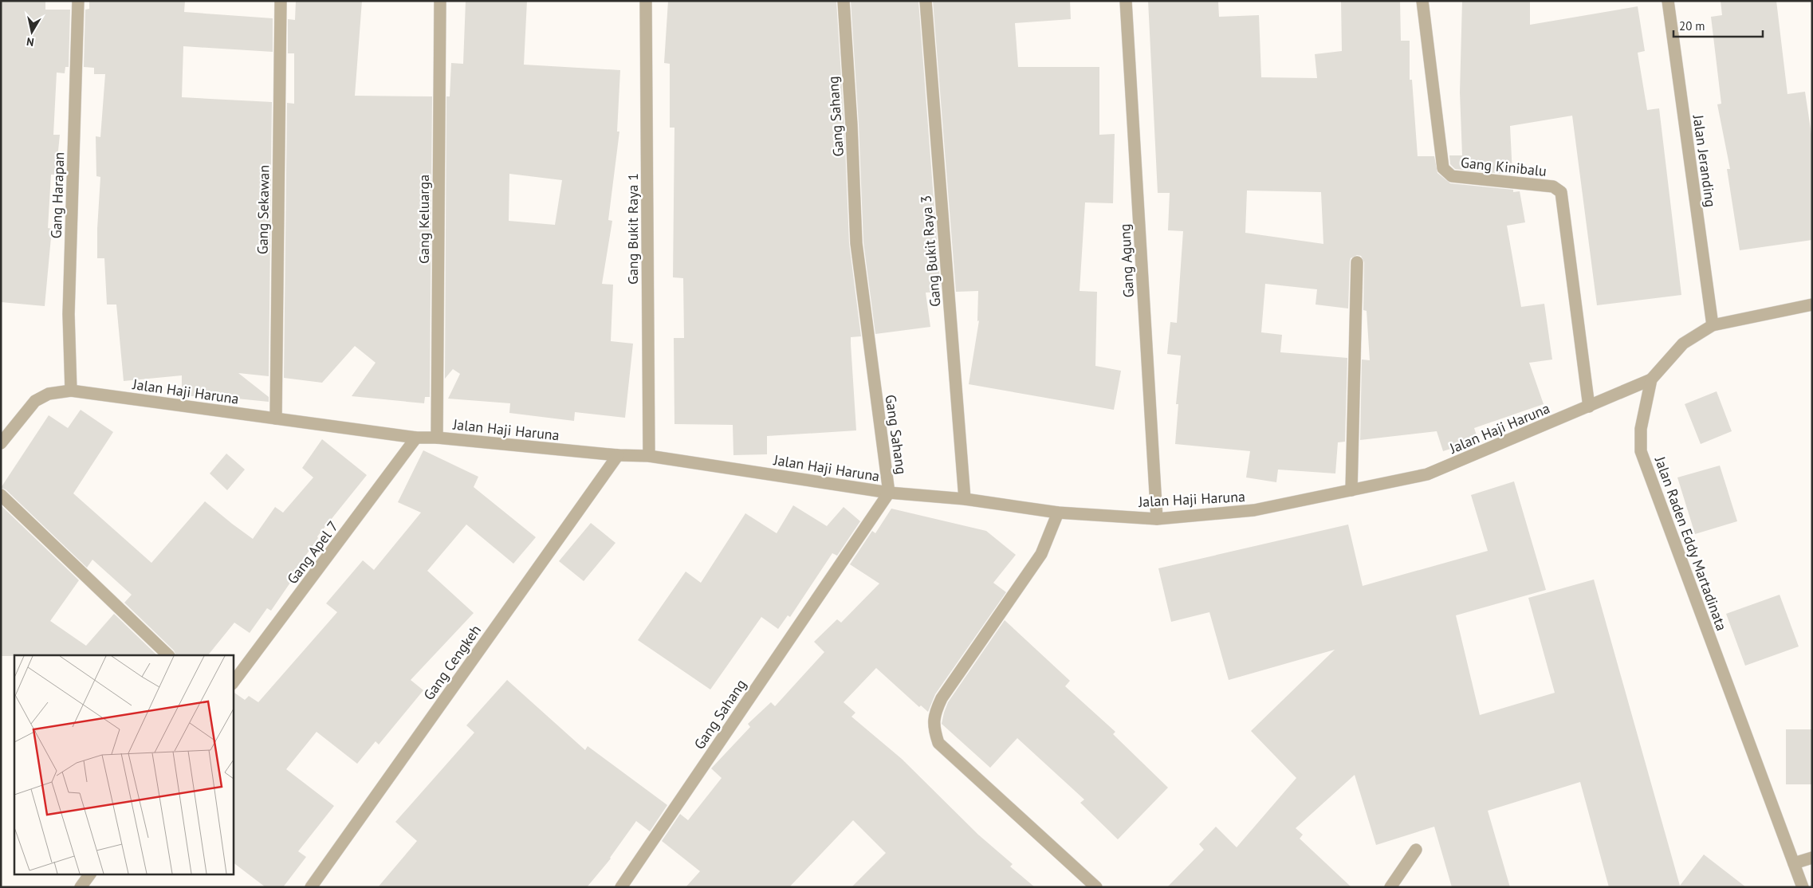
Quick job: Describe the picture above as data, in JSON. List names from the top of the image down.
{
  "streets": {
    "street": [
      "Gang Sahang",
      "Jalan Jeranding",
      "Gang Kinibalu",
      "Gang Harapan",
      "Gang Sekawan",
      "Gang Keluarga",
      "Gang Bukit Raya 1",
      "Gang Bukit Raya 3",
      "Gang Agung",
      "Jalan Haji Haruna",
      "Jalan Raden Eddy Martadinata",
      "Gang Apel 7",
      "Gang Cengkeh"
    ]
  },
  "crossings": [
    ["Gang Sahang", "Jalan Haji Haruna"],
    ["Jalan Jeranding", "Jalan Raden Eddy Martadinata"],
    ["Gang Kinibalu", "Jalan Haji Haruna"],
    ["Gang Harapan", "Jalan Haji Haruna"],
    ["Gang Sekawan", "Jalan Haji Haruna"],
    ["Gang Keluarga", "Jalan Haji Haruna"],
    ["Gang Bukit Raya 1", "Jalan Haji Haruna"],
    ["Gang Bukit Raya 3", "Jalan Haji Haruna"],
    ["Gang Agung", "Jalan Haji Haruna"],
    ["Jalan Haji Haruna", "Jalan Raden Eddy Martadinata"],
    ["Jalan Haji Haruna", "Gang Apel 7"],
    ["Jalan Haji Haruna", "Gang Cengkeh"]
  ],
  "scale_bar": "20 m",
  "north": "bottom"
}
